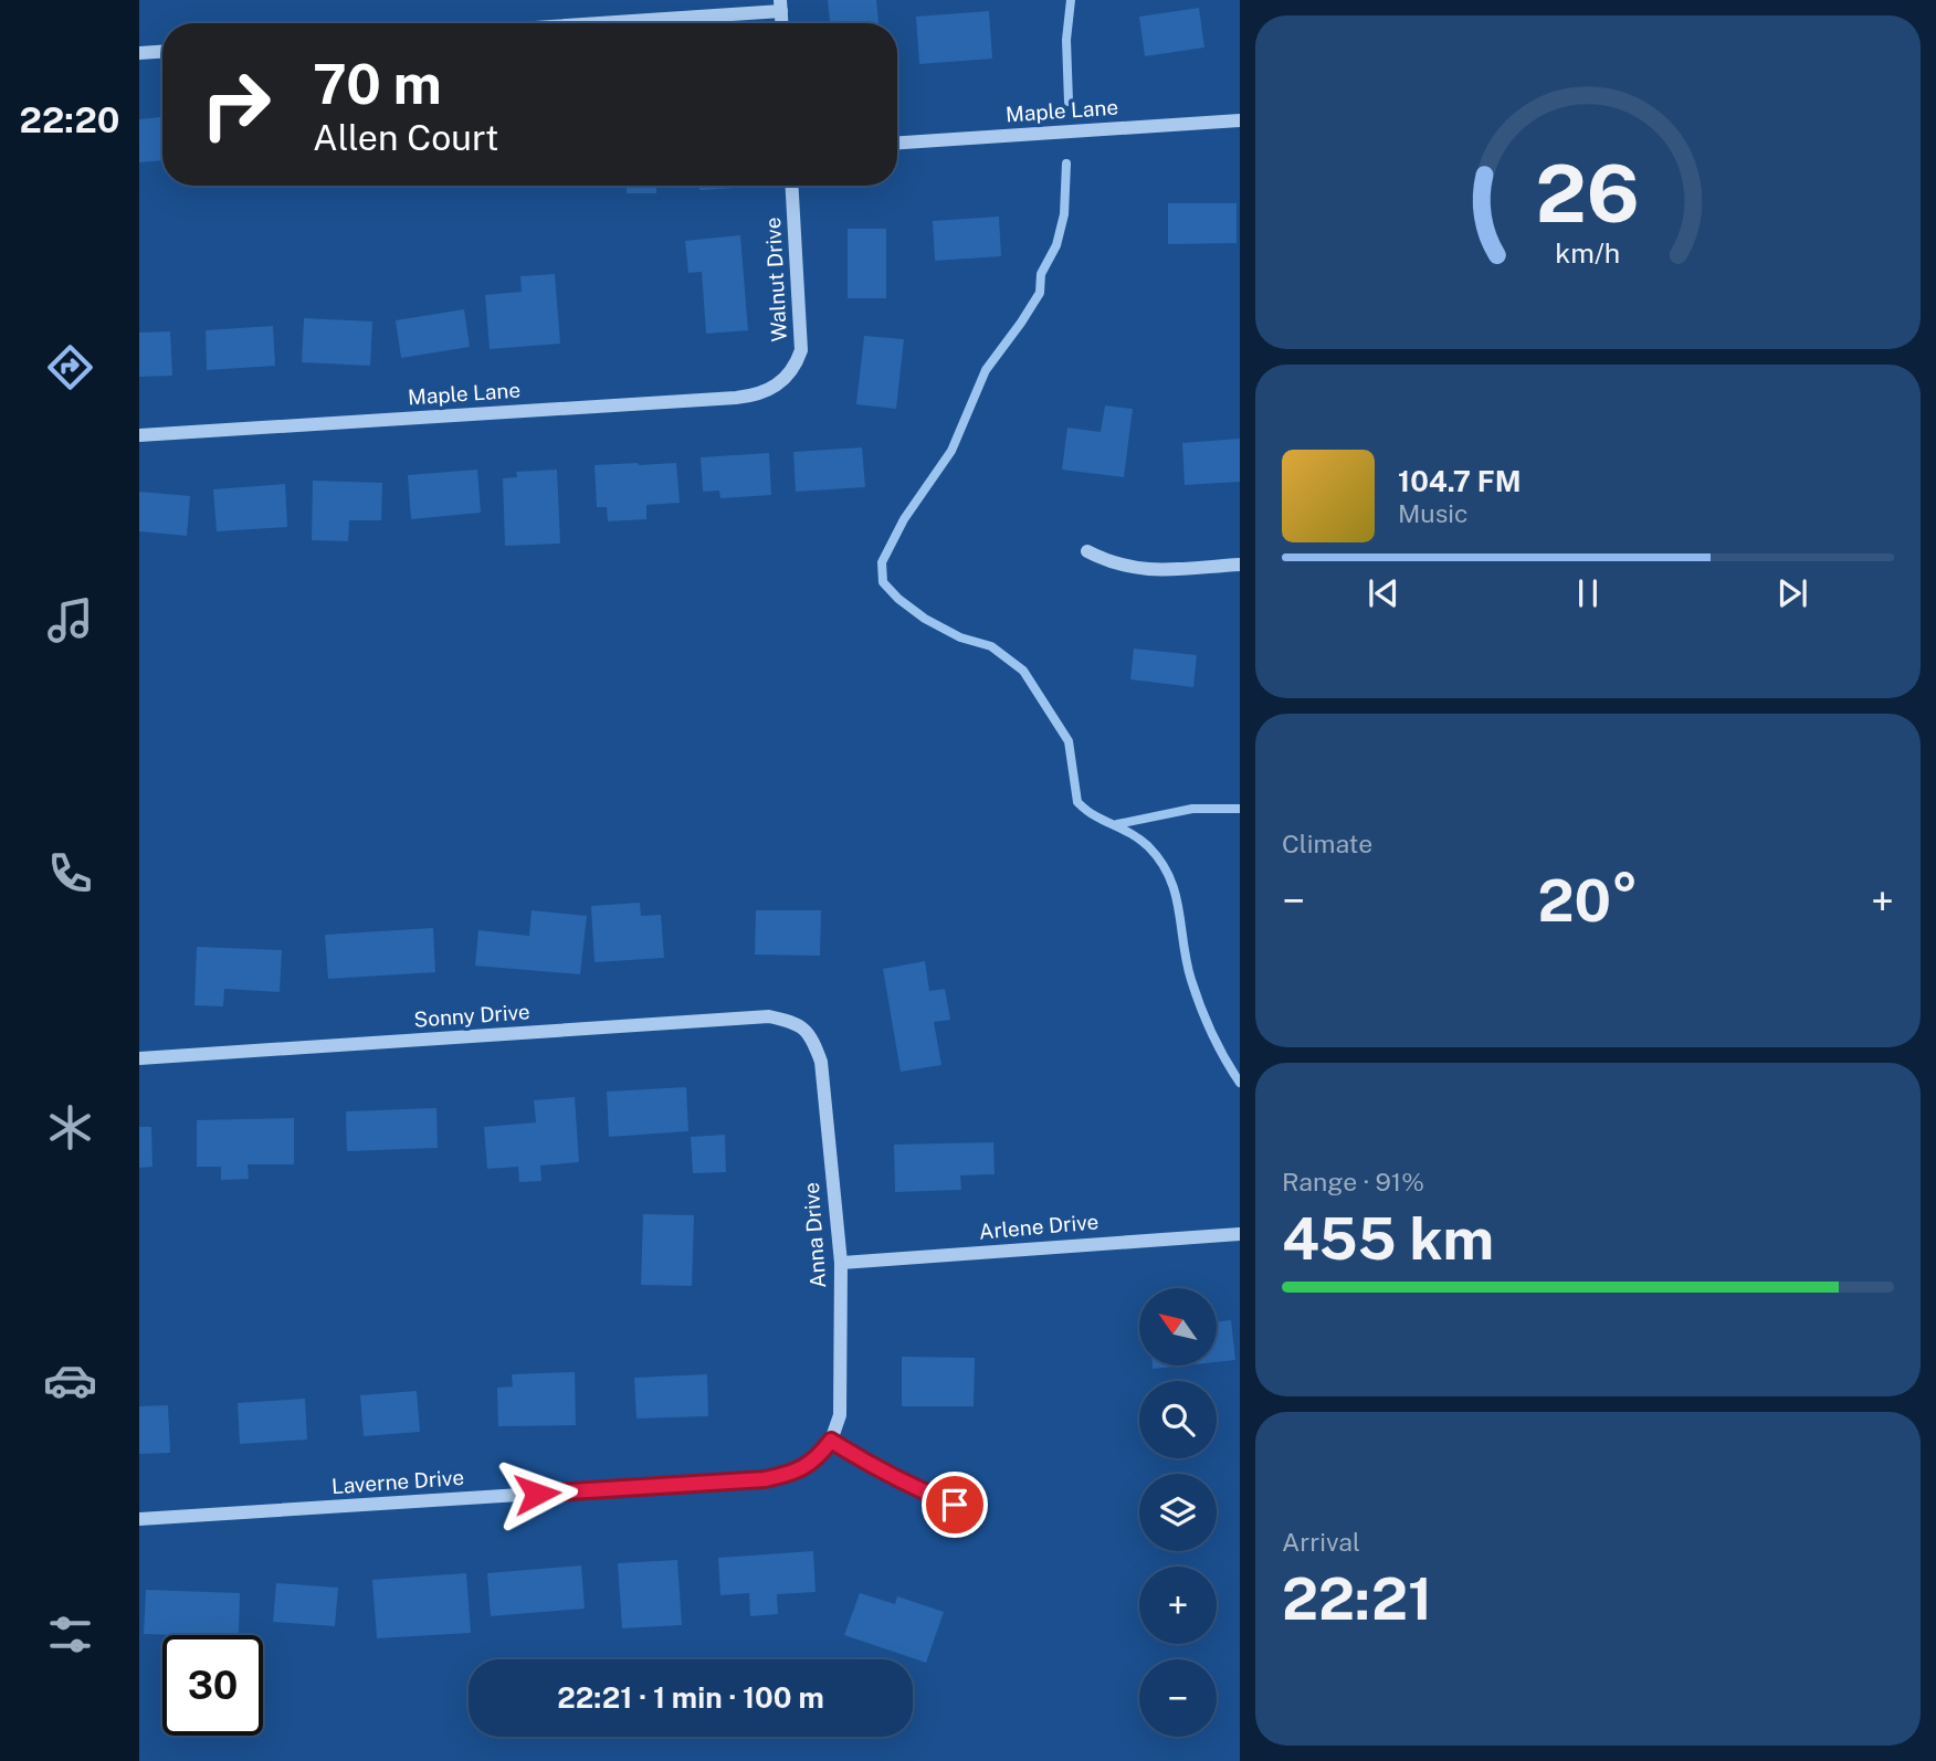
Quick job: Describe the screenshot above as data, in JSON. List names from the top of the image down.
{
  "streets": {
    "street": [
      "Maple Lane",
      "Walnut Drive",
      "Sonny Drive",
      "Arlene Drive",
      "Anna Drive",
      "Laverne Drive"
    ]
  },
  "crossings": [
    ["Maple Lane", "Walnut Drive"],
    ["Sonny Drive", "Anna Drive"],
    ["Arlene Drive", "Anna Drive"],
    ["Anna Drive", "Laverne Drive"]
  ],
  "north": "top left",
  "page": {
    "tabs": "22:20",
    "turn": ["70 m", "Allen Court"],
    "song": ["104.7 FM", "Music"],
    "tile": [
      "Climate",
      ["Range · 91%", "455 km"],
      ["Arrival", "22:21"]
    ],
    "heat": ["−", "20°", "+"],
    "map_buttons": ["+", "−"],
    "limit": "30",
    "trip": "22:21 · 1 min · 100 m",
    "gauge": ["26", "km/h"]
  }
}
